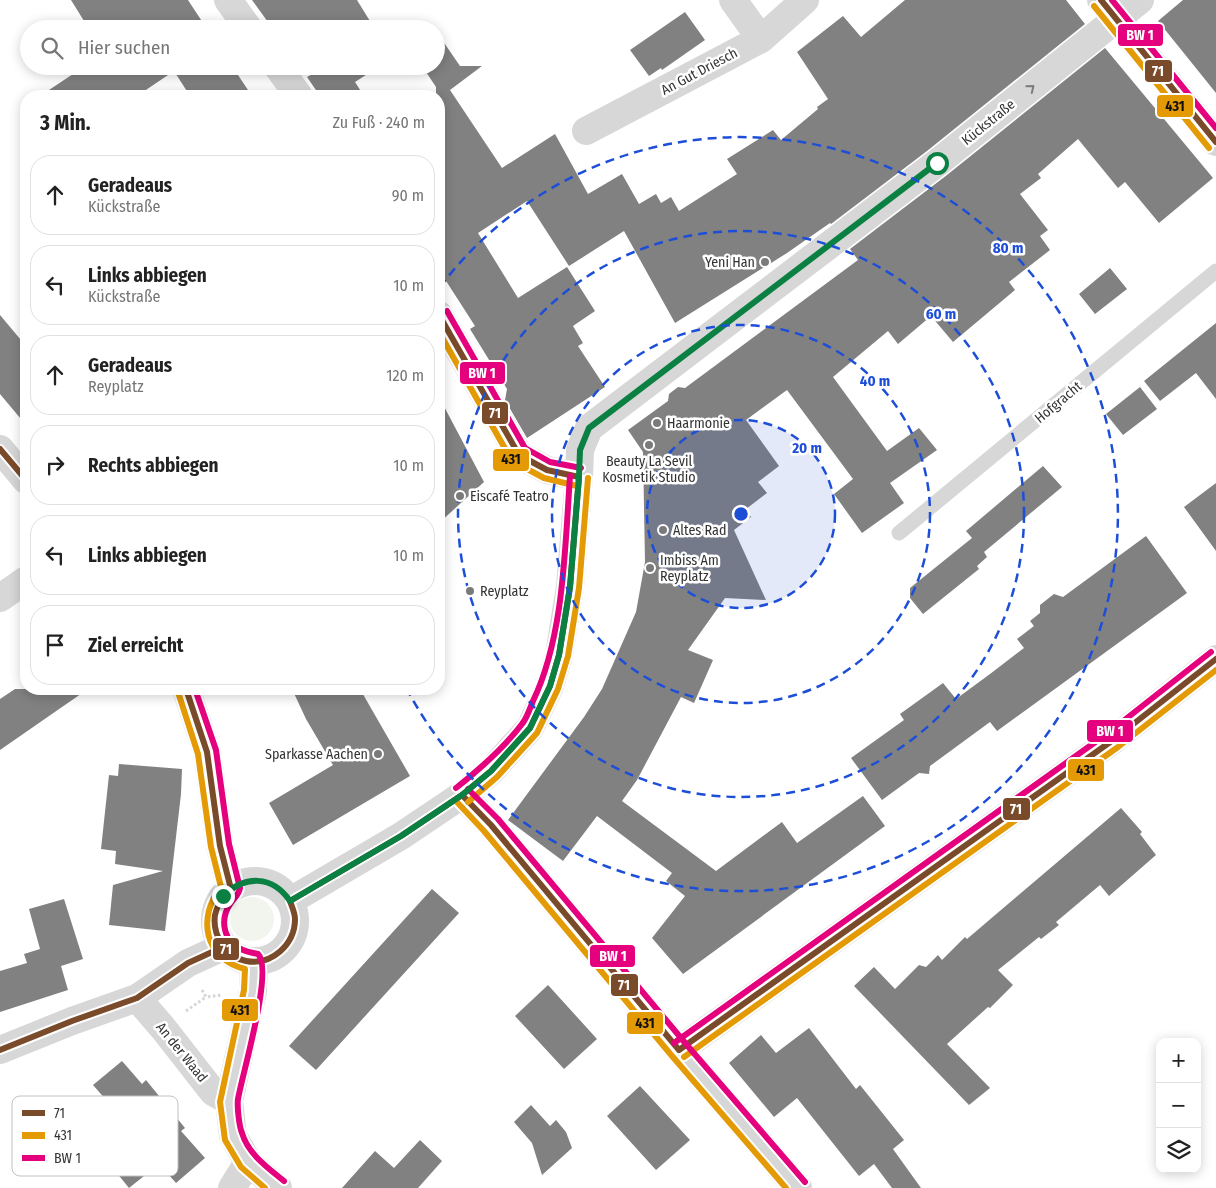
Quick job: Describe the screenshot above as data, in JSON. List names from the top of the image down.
{
  "streets": {
    "street": ["An Gut Driesch", "Kückstraße", "An der Waad"],
    "lane": ["Hofgracht"]
  },
  "one_way": ["Kückstraße"],
  "places": [
    "Yeni Han",
    "Haarmonie",
    "Beauty La Sevil Kosmetik Studio",
    "Eiscafé Teatro",
    "Altes Rad",
    "Imbiss Am Reyplatz",
    "Reyplatz",
    "Sparkasse Aachen"
  ],
  "lines": ["transit line 71", "transit line 431"],
  "legend": ["71", "431", "BW 1"],
  "page": {
    "search": "Hier suchen",
    "heading": ["3 Min.", "Zu Fuß · 240 m"],
    "list": [
      ["Geradeaus", "Kückstraße", "90 m"],
      ["Links abbiegen", "Kückstraße", "10 m"],
      ["Geradeaus", "Reyplatz", "120 m"],
      ["Rechts abbiegen", "10 m"],
      ["Links abbiegen", "10 m"],
      "Ziel erreicht"
    ],
    "map_buttons": ["+", "−"]
  },
  "rings": [
    "80 m",
    "60 m",
    "40 m",
    "20 m"
  ]
}
